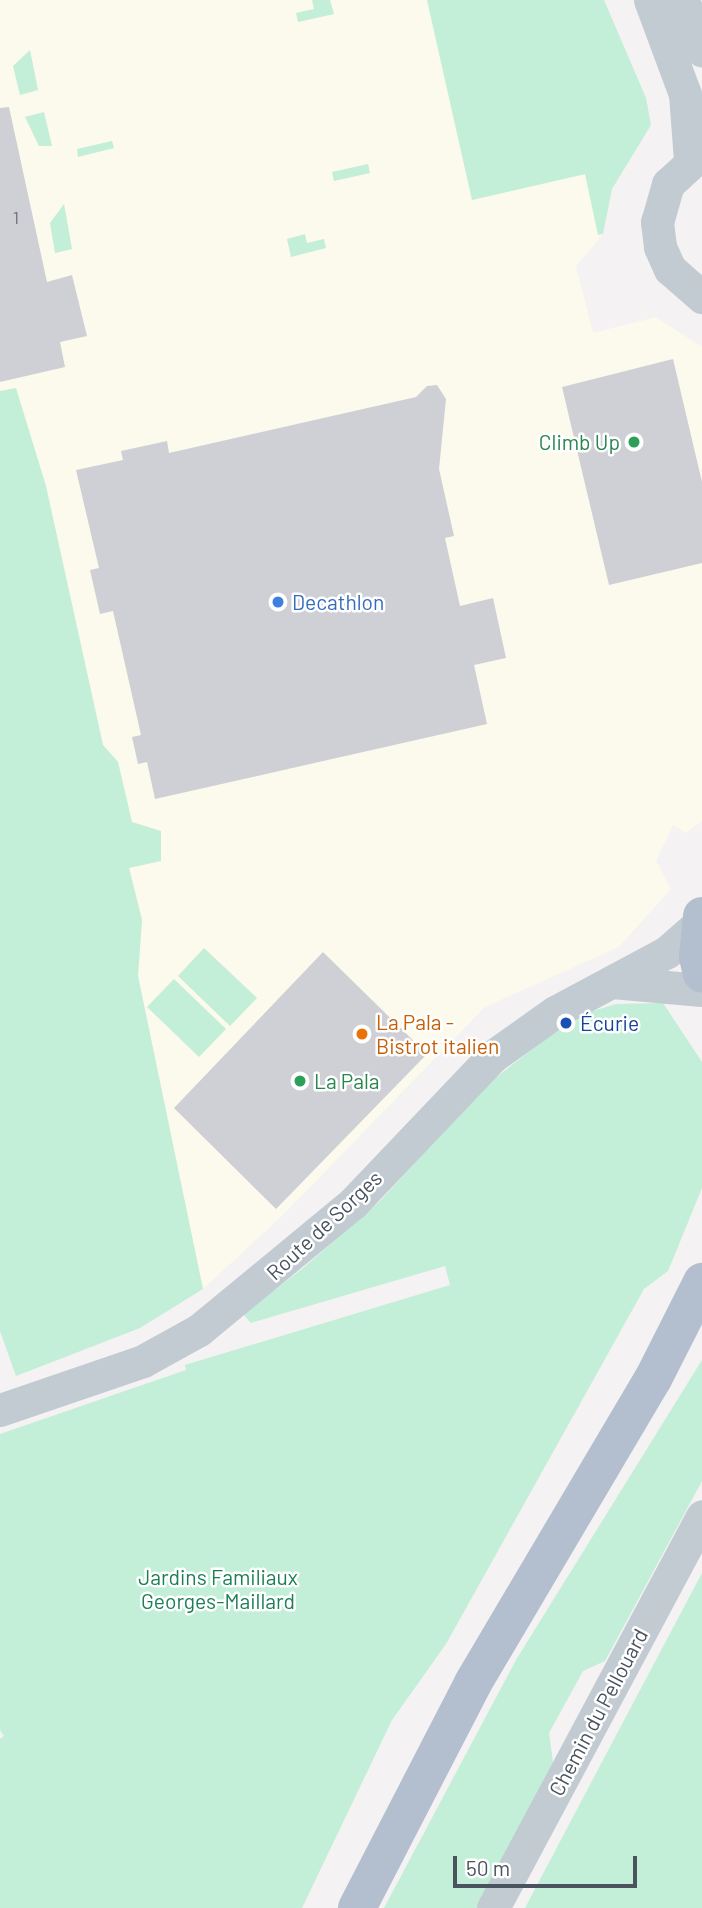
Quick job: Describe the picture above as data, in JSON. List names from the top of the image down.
{
  "streets": {
    "street": ["Route de Sorges", "Chemin du Pellouard"]
  },
  "parks": ["Jardins Familiaux Georges-Maillard"],
  "places": [
    "Climb Up",
    "Decathlon",
    "Écurie",
    "La Pala - Bistrot italien",
    "La Pala"
  ],
  "house_numbers": ["1"],
  "scale_bar": "50 m"
}
